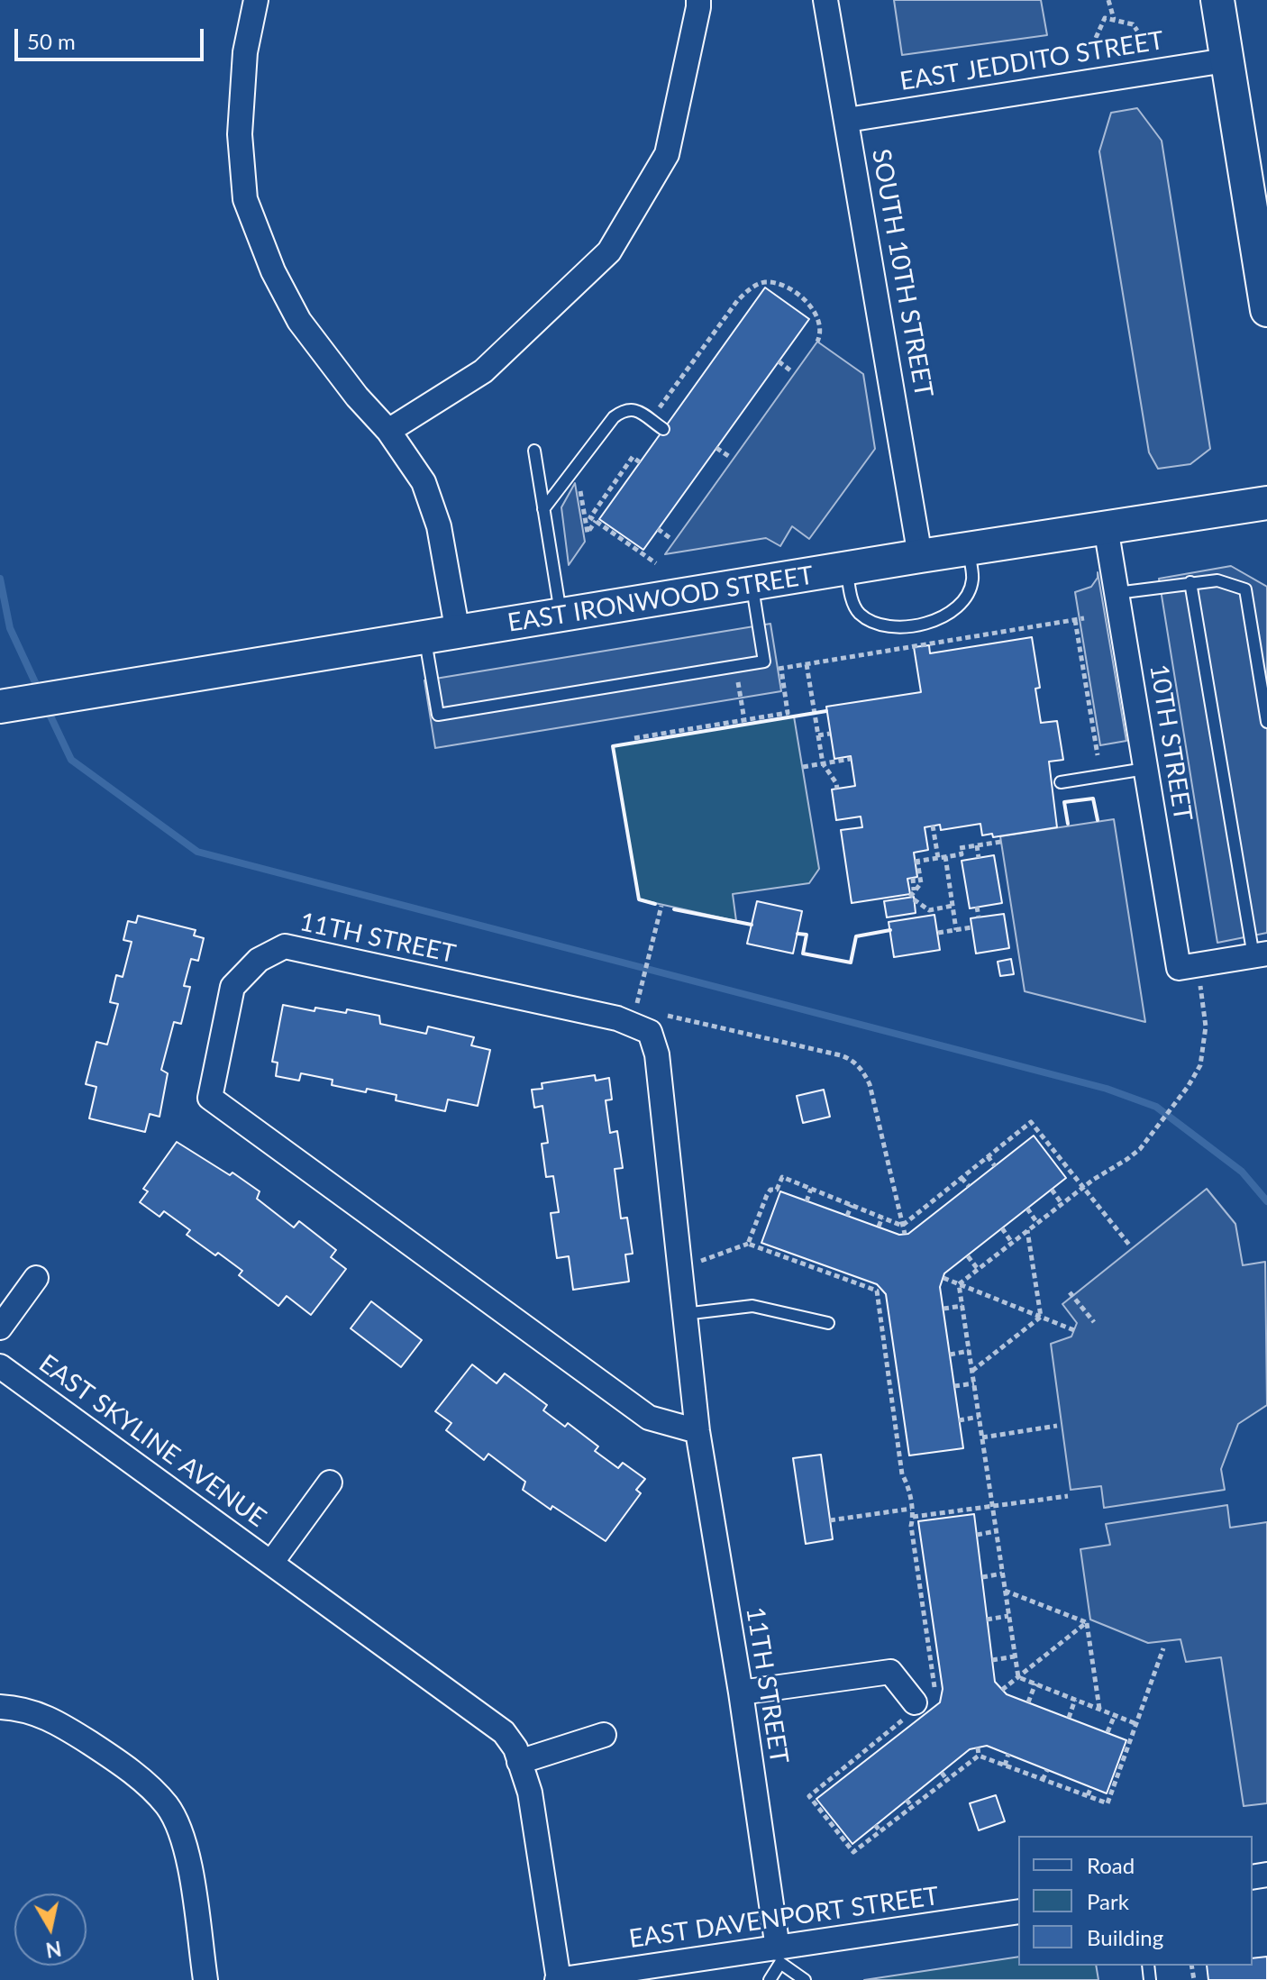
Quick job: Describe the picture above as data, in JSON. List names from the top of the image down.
{
  "streets": {
    "street": [
      "EAST JEDDITO STREET",
      "SOUTH 10TH STREET",
      "EAST IRONWOOD STREET",
      "10TH STREET",
      "11TH STREET",
      "EAST SKYLINE AVENUE",
      "EAST DAVENPORT STREET"
    ]
  },
  "crossings": [
    ["EAST JEDDITO STREET", "SOUTH 10TH STREET"],
    ["SOUTH 10TH STREET", "EAST IRONWOOD STREET"],
    ["EAST IRONWOOD STREET", "10TH STREET"],
    ["11TH STREET", "EAST DAVENPORT STREET"],
    ["EAST SKYLINE AVENUE", "EAST DAVENPORT STREET"]
  ],
  "legend": ["Road", "Park", "Building"],
  "scale_bar": "50 m",
  "north": "bottom"
}
